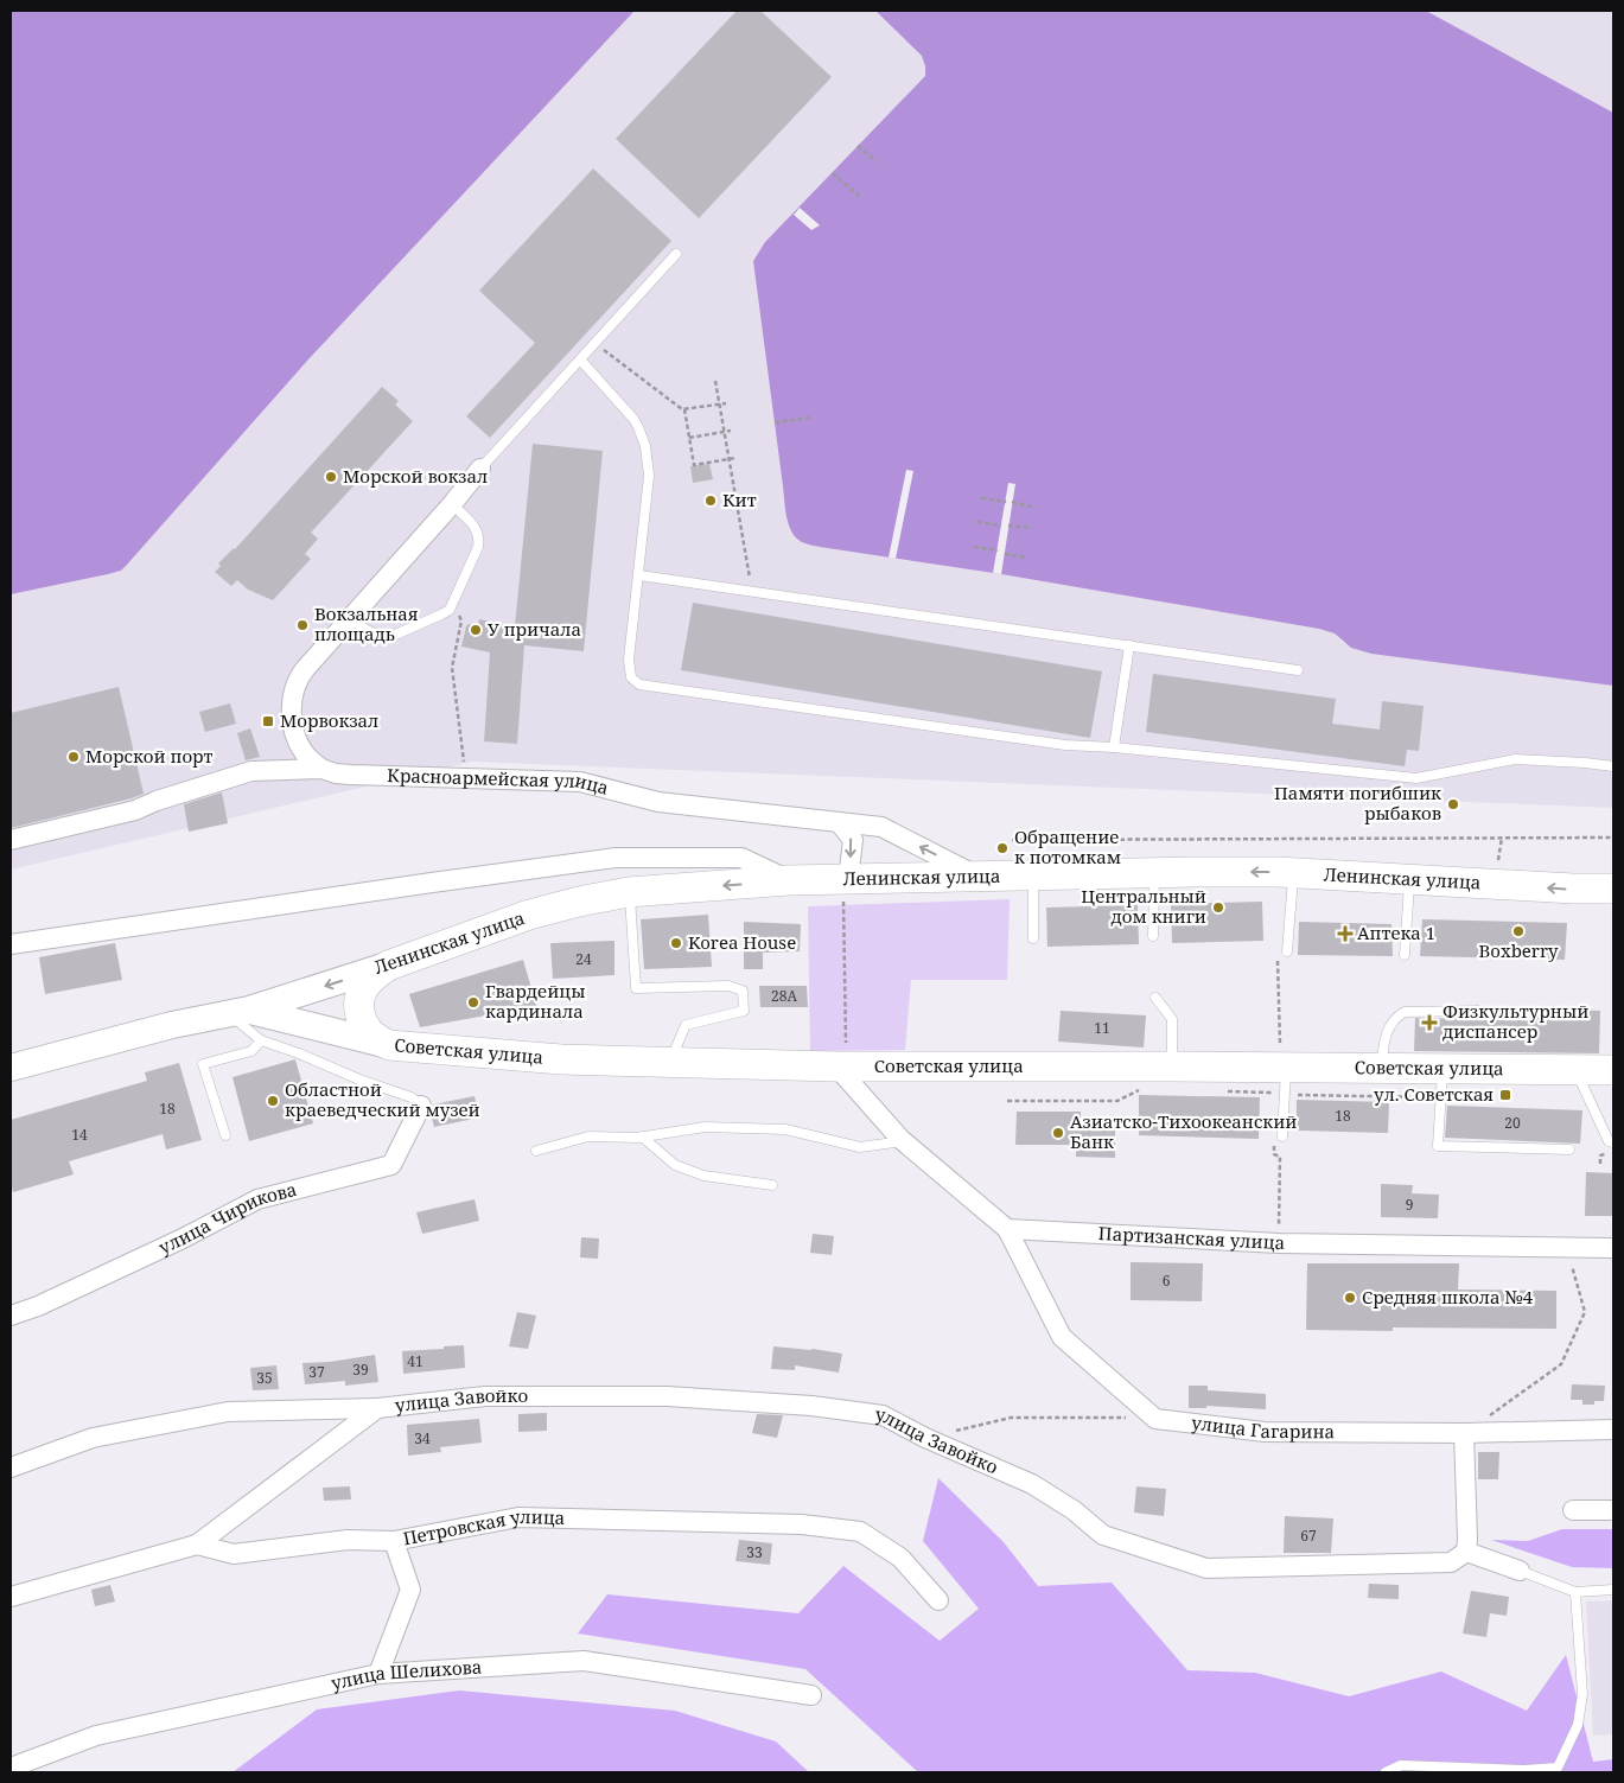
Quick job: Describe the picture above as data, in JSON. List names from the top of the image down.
{
  "streets": {
    "main road": ["Ленинская улица", "Советская улица"],
    "street": [
      "Красноармейская улица",
      "улица Чирикова",
      "Партизанская улица",
      "улица Завойко",
      "улица Гагарина",
      "Петровская улица",
      "улица Шелихова"
    ]
  },
  "crossings": [
    ["Красноармейская улица", "Ленинская улица"],
    ["Ленинская улица", "Советская улица"],
    ["улица Завойко", "Петровская улица"]
  ],
  "one_way": ["Ленинская улица"],
  "places": {
    "other": [
      "Морской вокзал",
      "Кит",
      "Вокзальная площадь",
      "У причала",
      "Морской порт",
      "Памяти погибшик рыбаков",
      "Обращение к потомкам",
      "Центральный дом книги",
      "Boxberry",
      "Korea House",
      "Гвардейцы кардинала",
      "Областной краеведческий музей",
      "Азиатско-Тихоокеанский Банк",
      "Средняя школа №4"
    ],
    "transit": ["Морвокзал", "ул. Советская"],
    "health": ["Аптека 1", "Физкультурный диспансер"]
  },
  "house_numbers": [
    "24",
    "28А",
    "11",
    "18",
    "18",
    "20",
    "14",
    "9",
    "6",
    "41",
    "39",
    "37",
    "35",
    "34",
    "67",
    "33"
  ]
}
